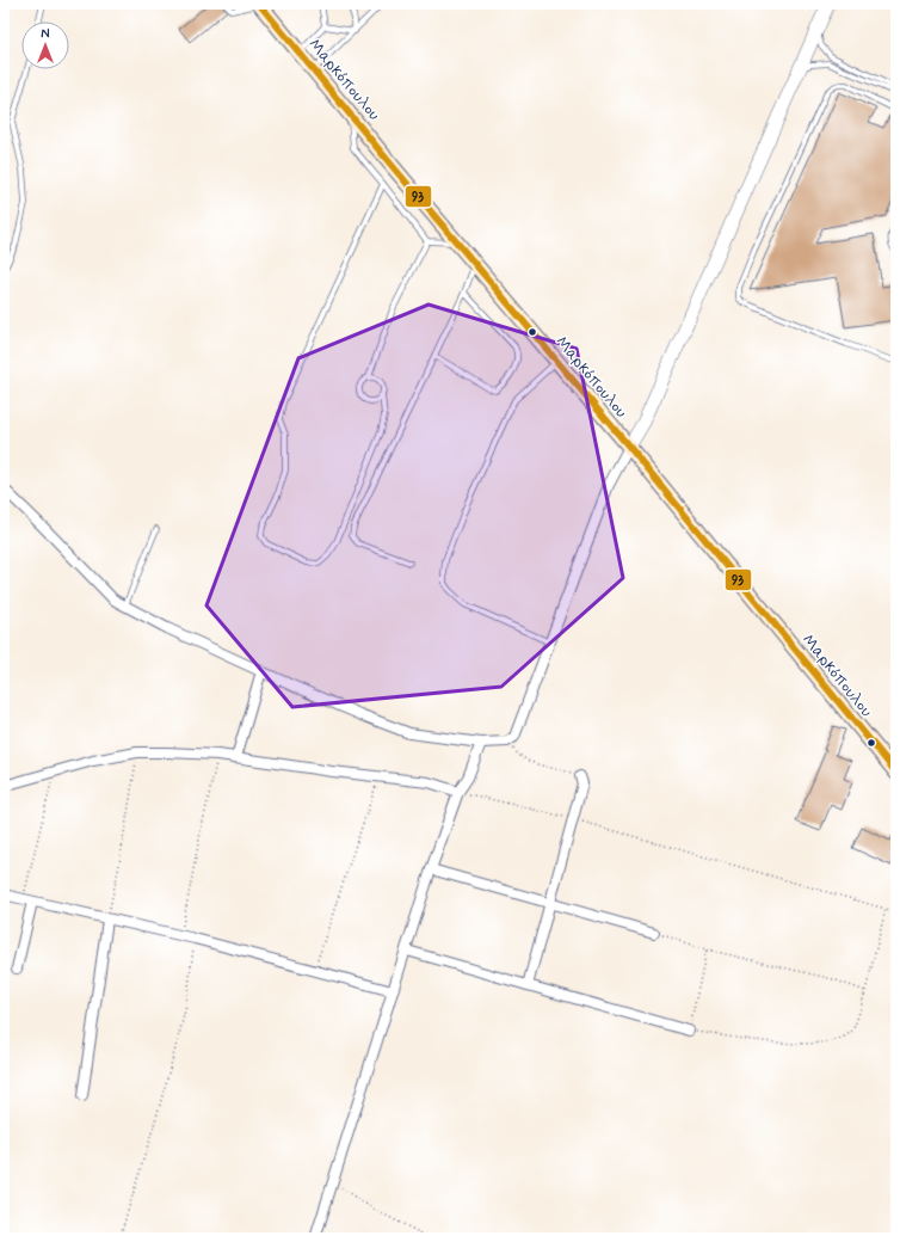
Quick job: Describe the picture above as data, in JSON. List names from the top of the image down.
{
  "streets": {
    "main road": ["Μαρκόπουλου"]
  },
  "lines": ["transit line 93"],
  "north": "top"
}
